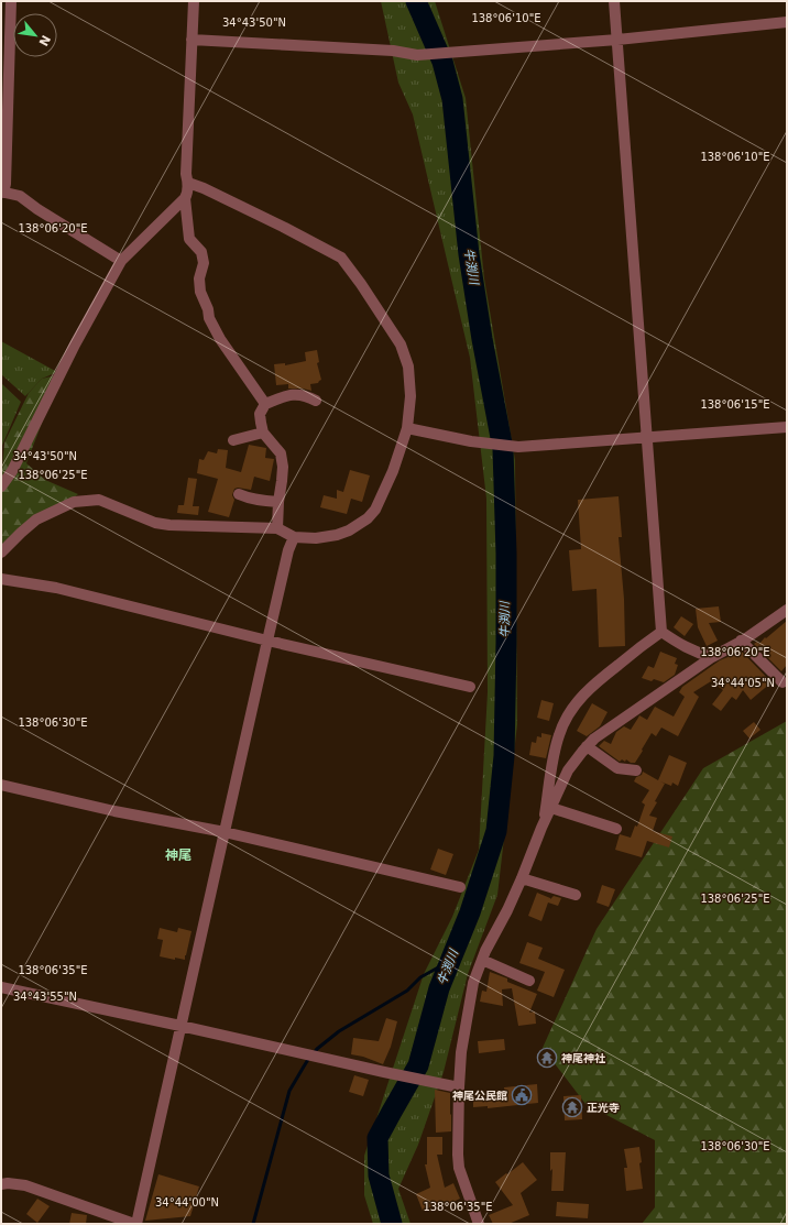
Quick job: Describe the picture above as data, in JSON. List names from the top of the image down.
{
  "districts": ["神尾"],
  "water": ["牛渕川"],
  "places": {
    "temple": ["神尾神社", "正光寺"],
    "public building": ["神尾公民館"]
  },
  "north": "bottom right",
  "coordinates": [
    "138°06'10\"E",
    "34°43'50\"N",
    "138°06'20\"E",
    "138°06'15\"E",
    "138°06'25\"E",
    "34°44'05\"N",
    "138°06'30\"E",
    "138°06'35\"E",
    "34°43'55\"N",
    "34°44'00\"N"
  ]
}
